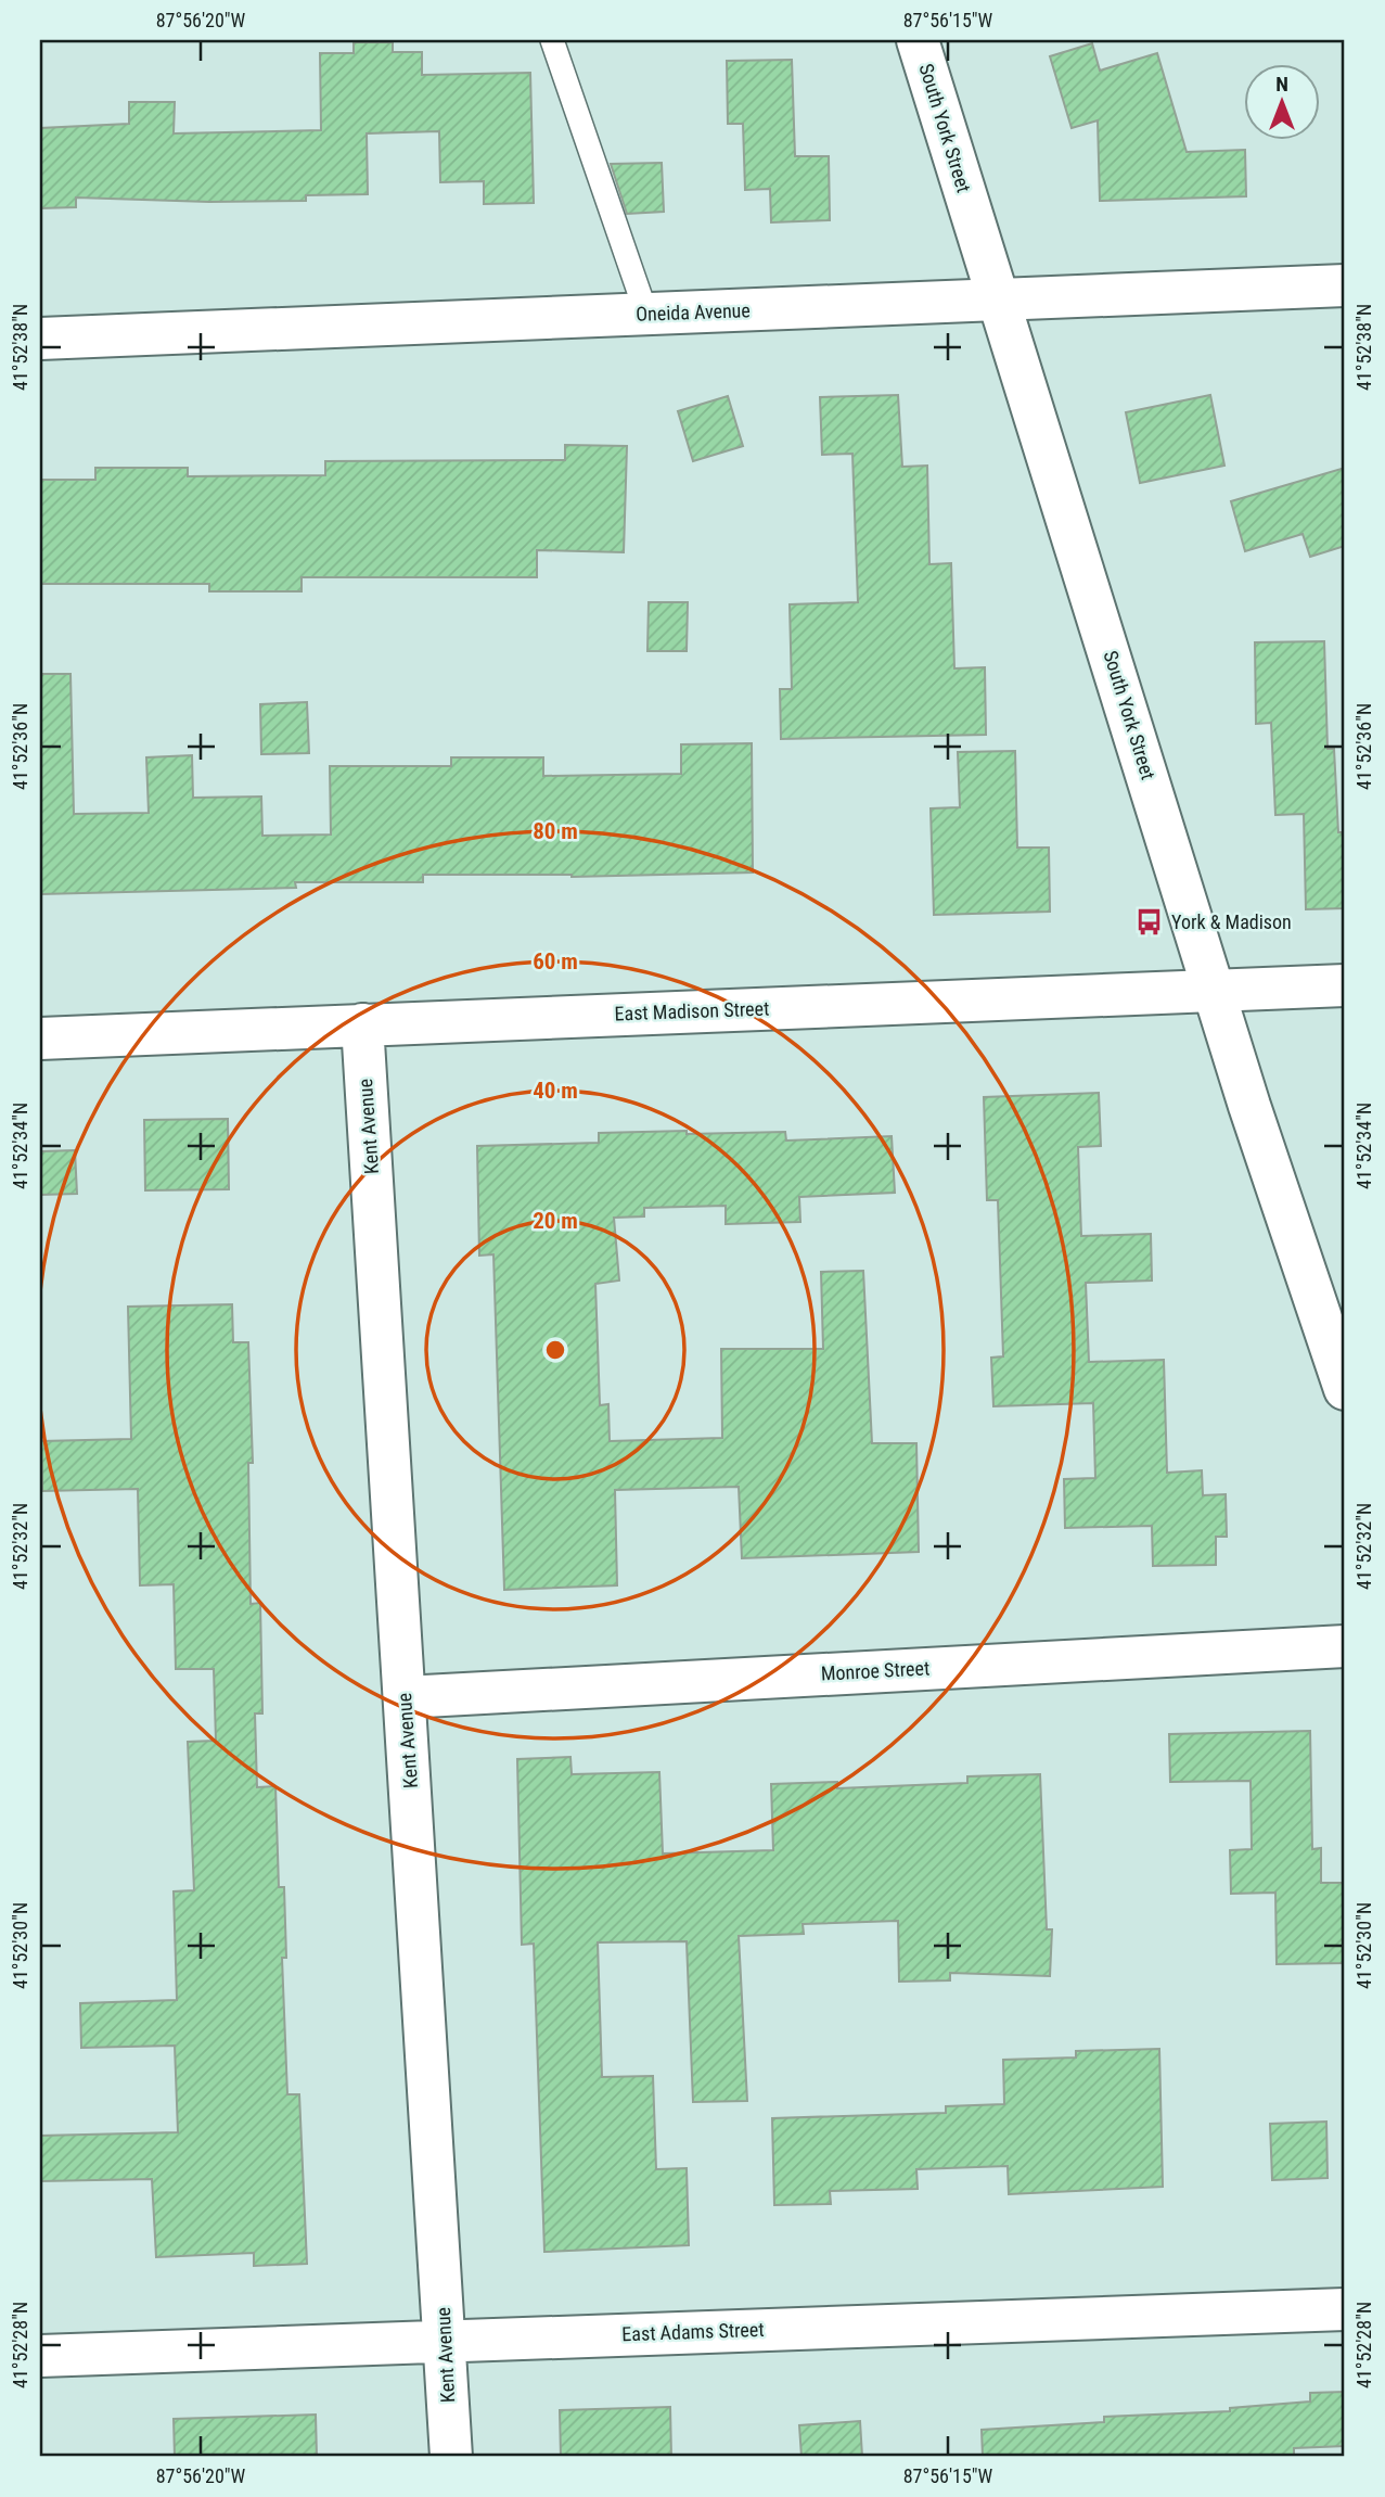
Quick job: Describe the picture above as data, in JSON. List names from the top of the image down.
{
  "streets": {
    "street": [
      "South York Street",
      "Oneida Avenue",
      "East Madison Street",
      "Kent Avenue",
      "Monroe Street",
      "East Adams Street"
    ]
  },
  "crossings": [
    ["South York Street", "Oneida Avenue"],
    ["South York Street", "East Madison Street"],
    ["East Madison Street", "Kent Avenue"],
    ["Kent Avenue", "Monroe Street"],
    ["Kent Avenue", "East Adams Street"]
  ],
  "places": {
    "bus stop": ["York & Madison"]
  },
  "north": "top",
  "coordinates": [
    "87°56'20\"W",
    "87°56'15\"W",
    "41°52'38\"N",
    "41°52'36\"N",
    "41°52'34\"N",
    "41°52'32\"N",
    "41°52'30\"N",
    "41°52'28\"N"
  ],
  "rings": [
    "80 m",
    "60 m",
    "40 m",
    "20 m"
  ]
}
